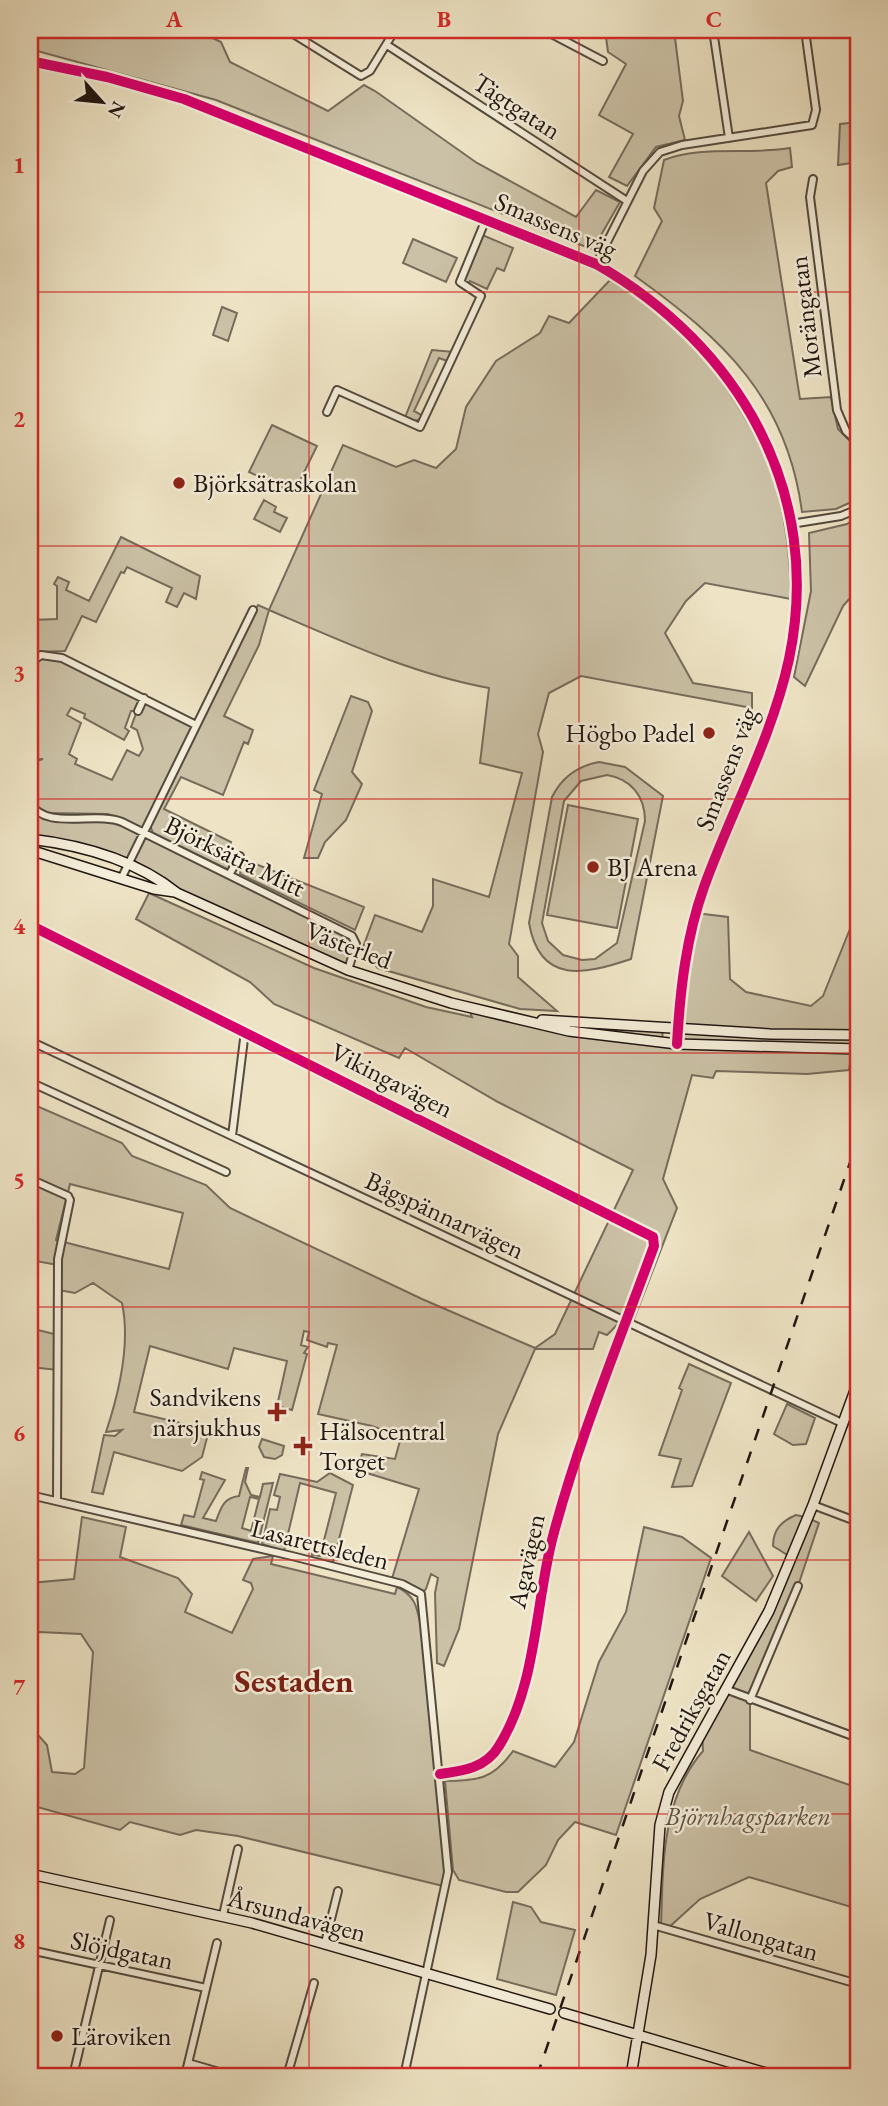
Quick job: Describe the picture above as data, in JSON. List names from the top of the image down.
{
  "streets": {
    "street": [
      "Tägtgatan",
      "Smassens väg",
      "Morängatan",
      "Björksätra Mitt",
      "Västerled",
      "Vikingavägen",
      "Bågspännarvägen",
      "Lasarettsleden",
      "Agavägen",
      "Fredriksgatan",
      "Årsundavägen",
      "Vallongatan",
      "Slöjdgatan"
    ]
  },
  "crossings": [
    ["Smassens väg", "Västerled"],
    ["Björksätra Mitt", "Västerled"],
    ["Vikingavägen", "Bågspännarvägen"],
    ["Vikingavägen", "Agavägen"],
    ["Bågspännarvägen", "Agavägen"],
    ["Bågspännarvägen", "Fredriksgatan"],
    ["Lasarettsleden", "Agavägen"],
    ["Fredriksgatan", "Vallongatan"]
  ],
  "districts": ["Sestaden"],
  "parks": ["Björnhagsparken"],
  "places": {
    "other": [
      "Björksätraskolan",
      "Högbo Padel",
      "BJ Arena",
      "Läroviken"
    ],
    "health": ["Sandvikens närsjukhus", "Hälsocentral Torget"]
  },
  "north": "bottom right",
  "grid": {
    "columns": ["A", "B", "C"],
    "rows": [
      "1",
      "2",
      "3",
      "4",
      "5",
      "6",
      "7",
      "8"
    ]
  }
}
